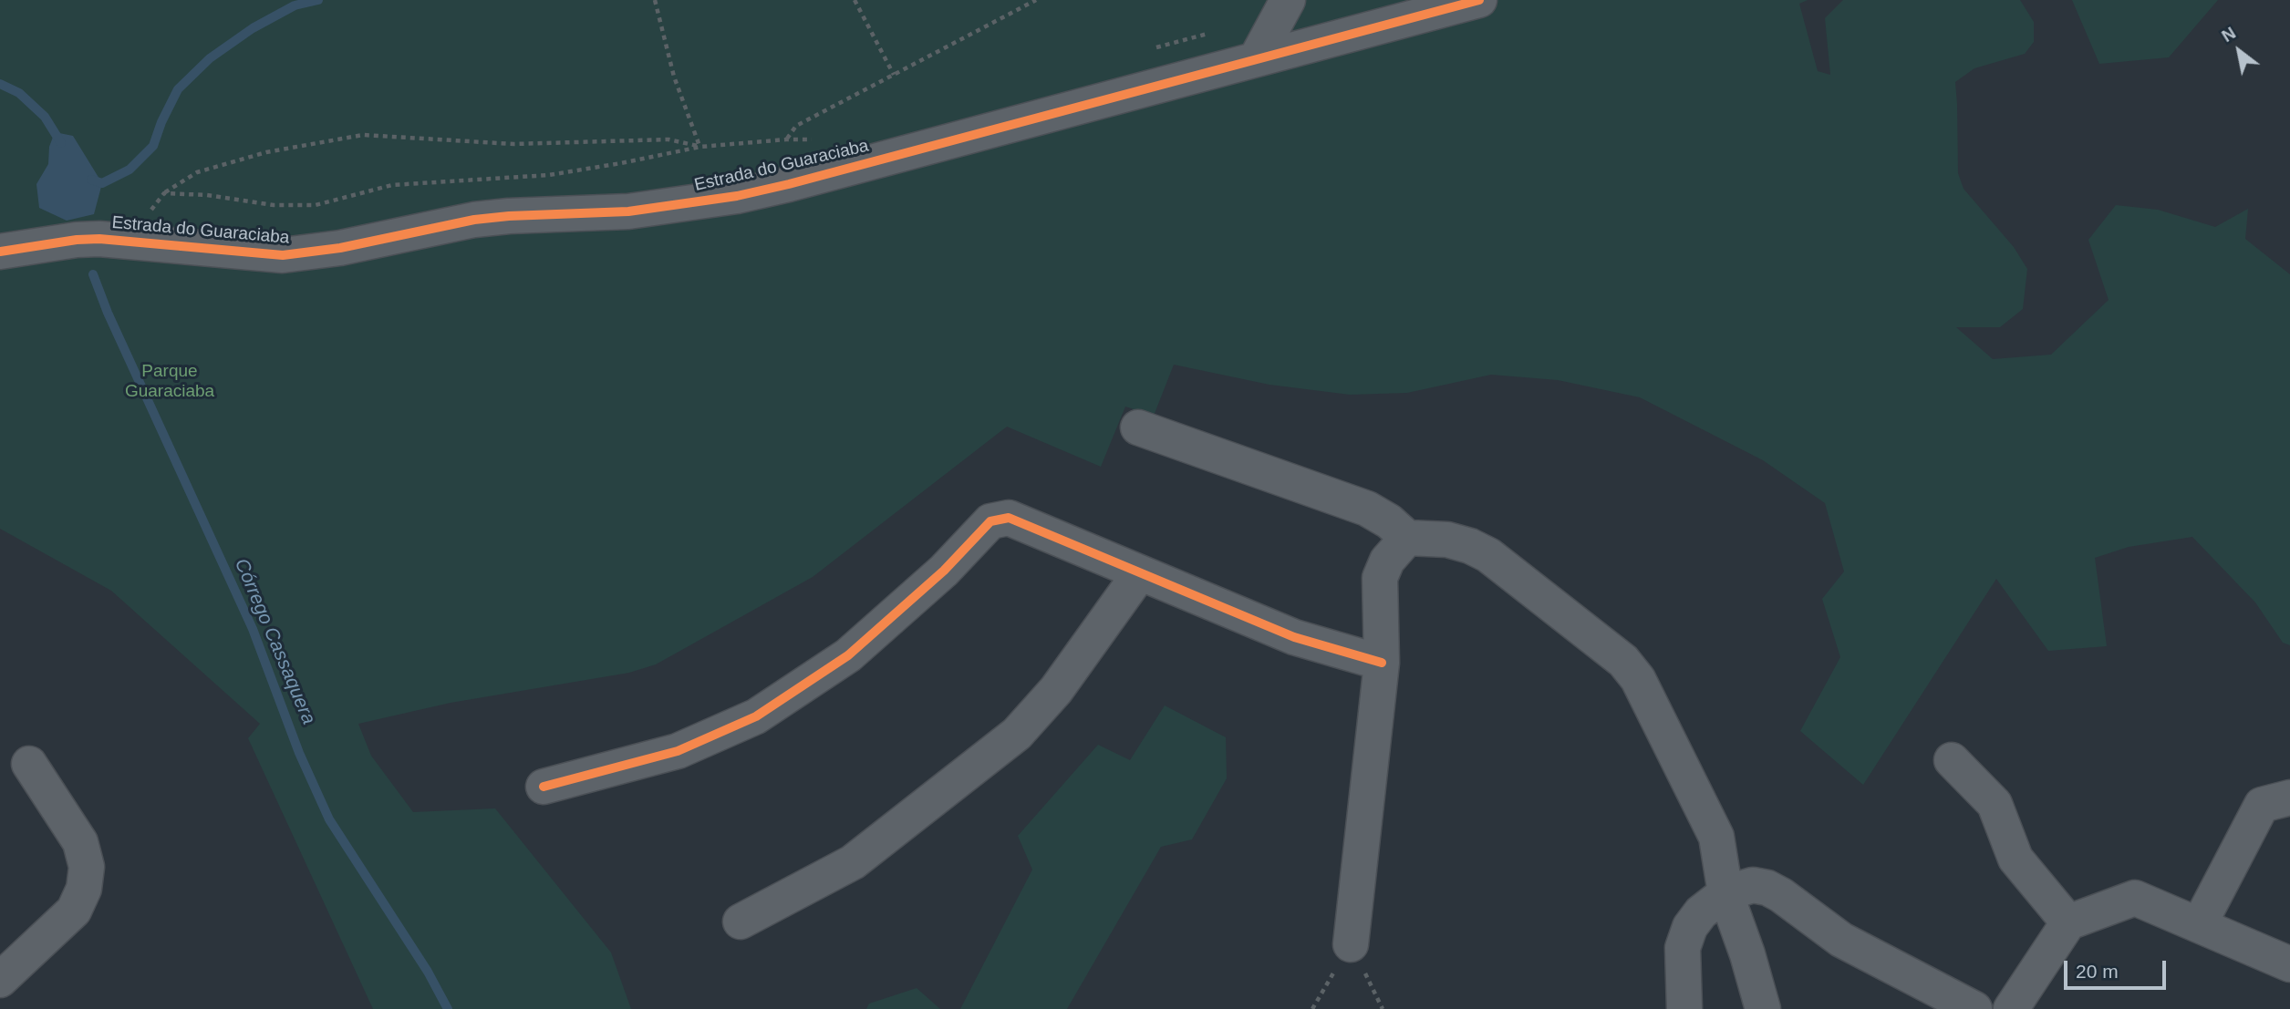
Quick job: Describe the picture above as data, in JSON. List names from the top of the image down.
{
  "streets": {
    "street": ["Estrada do Guaraciaba"]
  },
  "water": ["Córrego Cassaquera"],
  "parks": ["Parque Guaraciaba"],
  "scale_bar": "20 m",
  "north": "top left"
}
